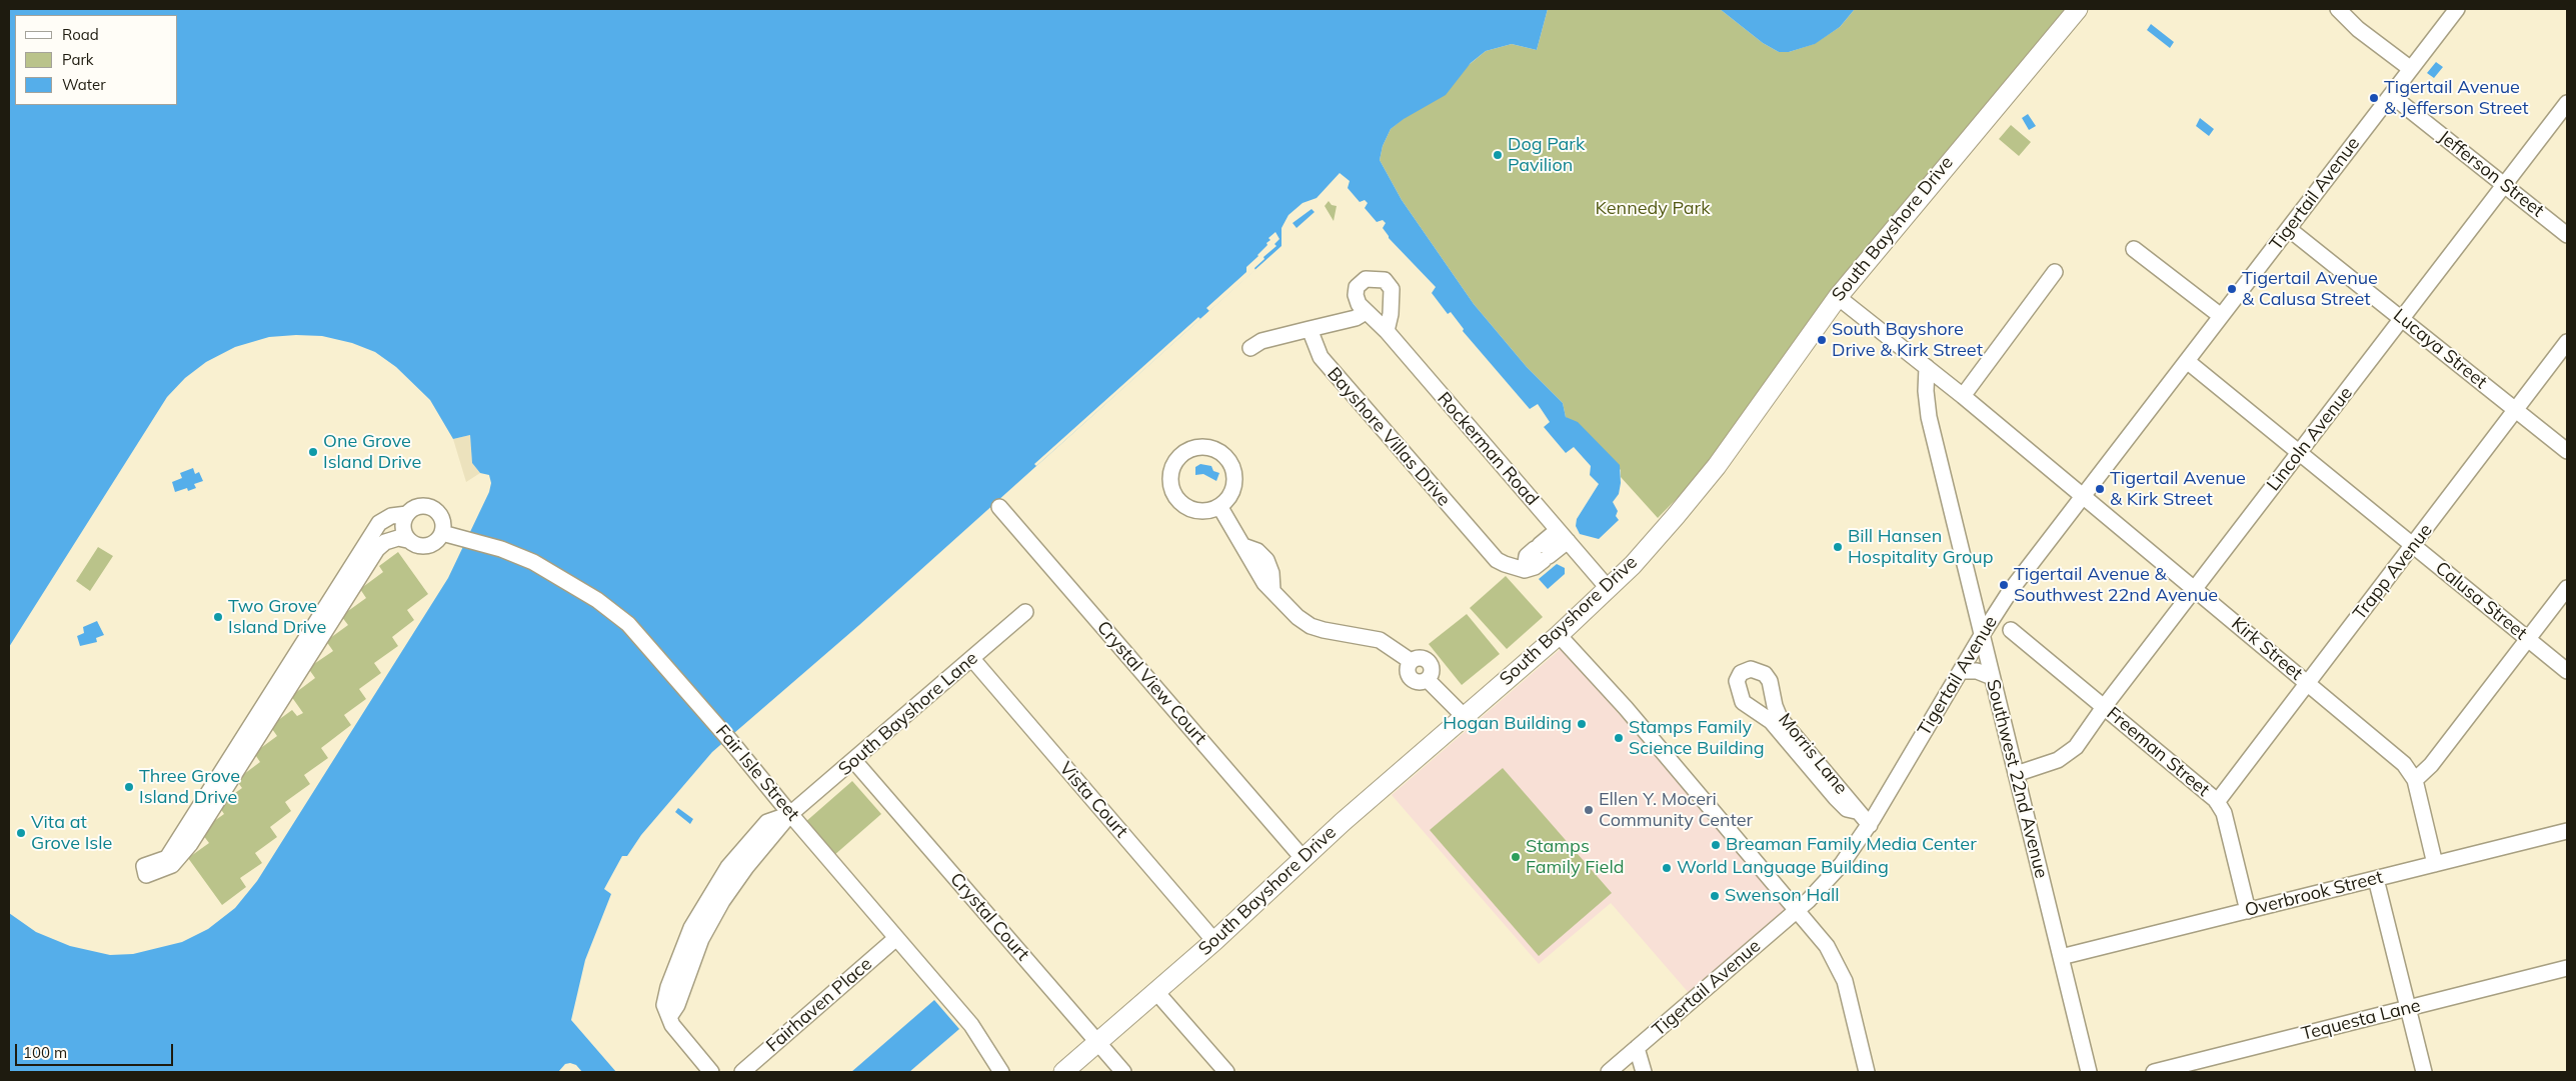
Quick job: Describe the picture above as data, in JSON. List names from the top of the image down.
{
  "streets": {
    "main road": ["South Bayshore Drive"],
    "street": [
      "Jefferson Street",
      "Tigertail Avenue",
      "Lucaya Street",
      "Bayshore Villas Drive",
      "Lincoln Avenue",
      "Rockerman Road",
      "Trapp Avenue",
      "Calusa Street",
      "Kirk Street",
      "Crystal View Court",
      "South Bayshore Lane",
      "Freeman Street",
      "Morris Lane",
      "Fair Isle Street",
      "Southwest 22nd Avenue",
      "Vista Court",
      "Overbrook Street",
      "Crystal Court",
      "Fairhaven Place",
      "Tequesta Lane"
    ]
  },
  "crossings": [
    ["Jefferson Street", "Tigertail Avenue"],
    ["Jefferson Street", "Lincoln Avenue"],
    ["Tigertail Avenue", "Lucaya Street"],
    ["Tigertail Avenue", "Calusa Street"],
    ["Tigertail Avenue", "Kirk Street"],
    ["Tigertail Avenue", "Morris Lane"],
    ["Tigertail Avenue", "Southwest 22nd Avenue"],
    ["South Bayshore Drive", "Rockerman Road"],
    ["South Bayshore Drive", "Kirk Street"],
    ["South Bayshore Drive", "Crystal View Court"],
    ["South Bayshore Drive", "Vista Court"],
    ["South Bayshore Drive", "Crystal Court"],
    ["Lucaya Street", "Lincoln Avenue"],
    ["Lucaya Street", "Trapp Avenue"],
    ["Bayshore Villas Drive", "Rockerman Road"],
    ["Lincoln Avenue", "Calusa Street"],
    ["Lincoln Avenue", "Kirk Street"],
    ["Lincoln Avenue", "Freeman Street"],
    ["Lincoln Avenue", "Southwest 22nd Avenue"],
    ["Trapp Avenue", "Calusa Street"],
    ["Trapp Avenue", "Kirk Street"],
    ["Trapp Avenue", "Freeman Street"],
    ["Kirk Street", "Southwest 22nd Avenue"],
    ["Kirk Street", "Overbrook Street"],
    ["South Bayshore Lane", "Fair Isle Street"],
    ["South Bayshore Lane", "Vista Court"],
    ["South Bayshore Lane", "Crystal Court"],
    ["Freeman Street", "Overbrook Street"],
    ["Fair Isle Street", "Fairhaven Place"],
    ["Southwest 22nd Avenue", "Overbrook Street"]
  ],
  "parks": ["Kennedy Park"],
  "places": [
    "Tigertail Avenue & Jefferson Street",
    "Dog Park Pavilion",
    "Tigertail Avenue & Calusa Street",
    "South Bayshore Drive & Kirk Street",
    "One Grove Island Drive",
    "Tigertail Avenue & Kirk Street",
    "Bill Hansen Hospitality Group",
    "Tigertail Avenue & Southwest 22nd Avenue",
    "Two Grove Island Drive",
    "Hogan Building",
    "Stamps Family Science Building",
    "Three Grove Island Drive",
    "Ellen Y. Moceri Community Center",
    "Vita at Grove Isle",
    "Breaman Family Media Center",
    "Stamps Family Field",
    "World Language Building",
    "Swenson Hall"
  ],
  "legend": ["Road", "Park", "Water"],
  "scale_bar": "100 m"
}
